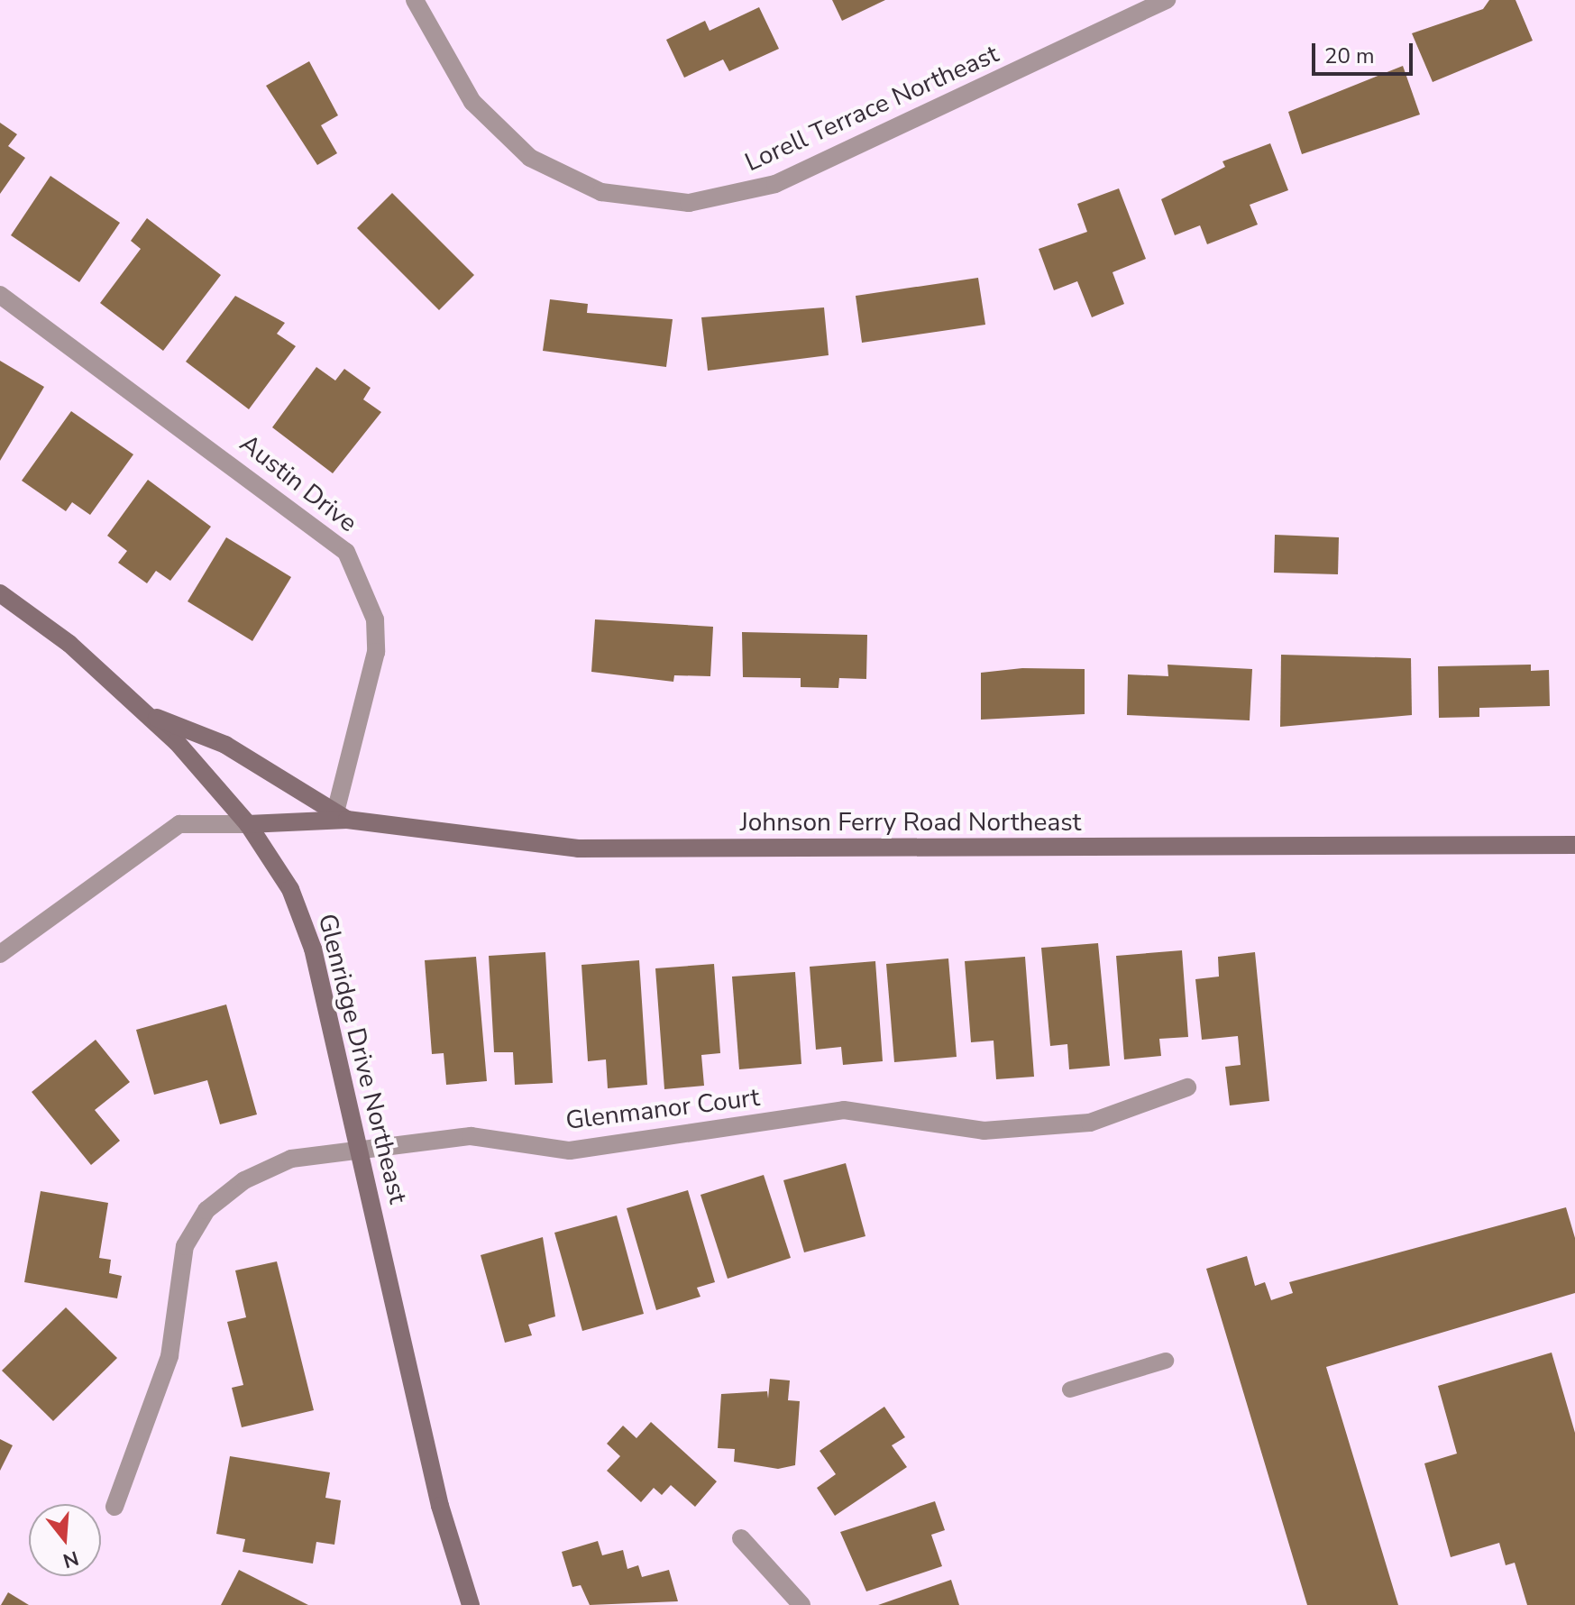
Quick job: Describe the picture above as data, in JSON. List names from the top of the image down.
{
  "streets": {
    "street": [
      "Lorell Terrace Northeast",
      "Austin Drive",
      "Johnson Ferry Road Northeast",
      "Glenridge Drive Northeast",
      "Glenmanor Court"
    ]
  },
  "crossings": [
    ["Austin Drive", "Johnson Ferry Road Northeast"],
    ["Johnson Ferry Road Northeast", "Glenridge Drive Northeast"],
    ["Glenridge Drive Northeast", "Glenmanor Court"]
  ],
  "scale_bar": "20 m",
  "north": "bottom"
}
